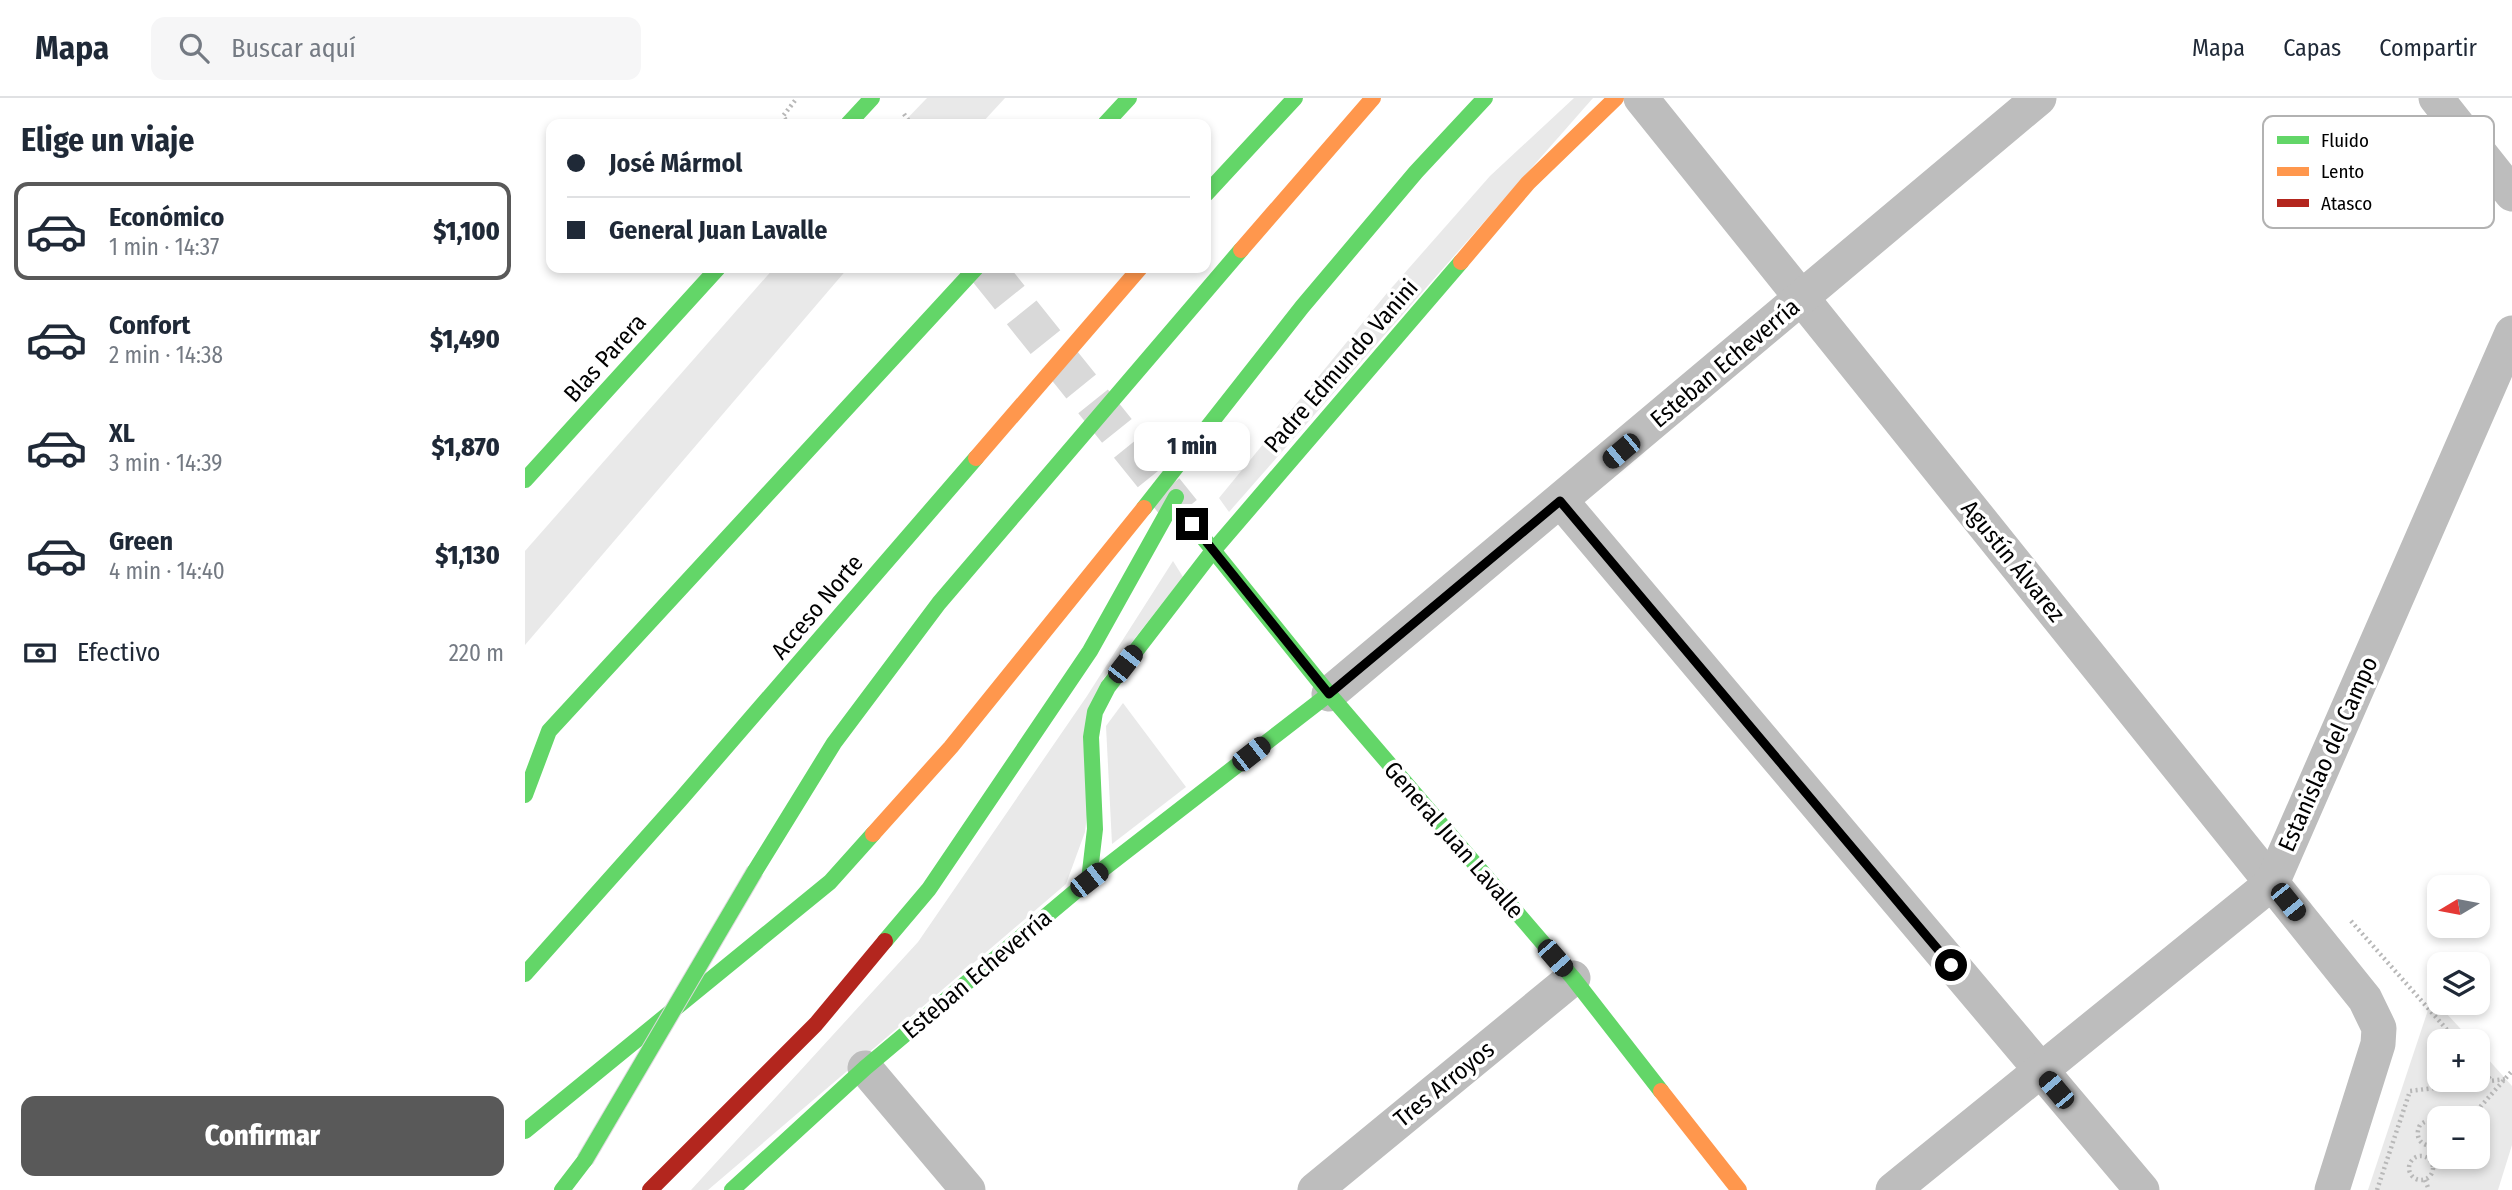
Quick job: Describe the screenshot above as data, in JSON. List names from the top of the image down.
{
  "streets": {
    "main road": [
      "Blas Parera",
      "Esteban Echeverría",
      "Padre Edmundo Vanini",
      "Acceso Norte",
      "General Juan Lavalle"
    ],
    "street": ["Agustín Álvarez", "Estanislao del Campo", "Tres Arroyos"]
  },
  "crossings": [
    ["Esteban Echeverría", "Padre Edmundo Vanini"],
    ["Esteban Echeverría", "Agustín Álvarez"],
    ["Esteban Echeverría", "General Juan Lavalle"],
    ["Padre Edmundo Vanini", "General Juan Lavalle"],
    ["Agustín Álvarez", "Estanislao del Campo"],
    ["General Juan Lavalle", "Tres Arroyos"]
  ],
  "legend": ["Fluido", "Lento", "Atasco"],
  "north": "left",
  "page": {
    "header": "Mapa",
    "search": "Buscar aquí",
    "nav": ["Mapa", "Capas", "Compartir"],
    "heading": "Elige un viaje",
    "banner": ["José Mármol", "General Juan Lavalle"],
    "list": [
      {
        "name": "Económico",
        "note": "1 min · 14:37",
        "value": "$1,100"
      },
      {
        "name": "Confort",
        "note": "2 min · 14:38",
        "value": "$1,490"
      },
      {
        "name": "XL",
        "note": "3 min · 14:39",
        "value": "$1,870"
      },
      {
        "name": "Green",
        "note": "4 min · 14:40",
        "value": "$1,130"
      }
    ],
    "bubble": "1 min",
    "pay": ["Efectivo", "220 m"],
    "map_buttons": ["+", "−"],
    "buttons": "Confirmar"
  }
}
